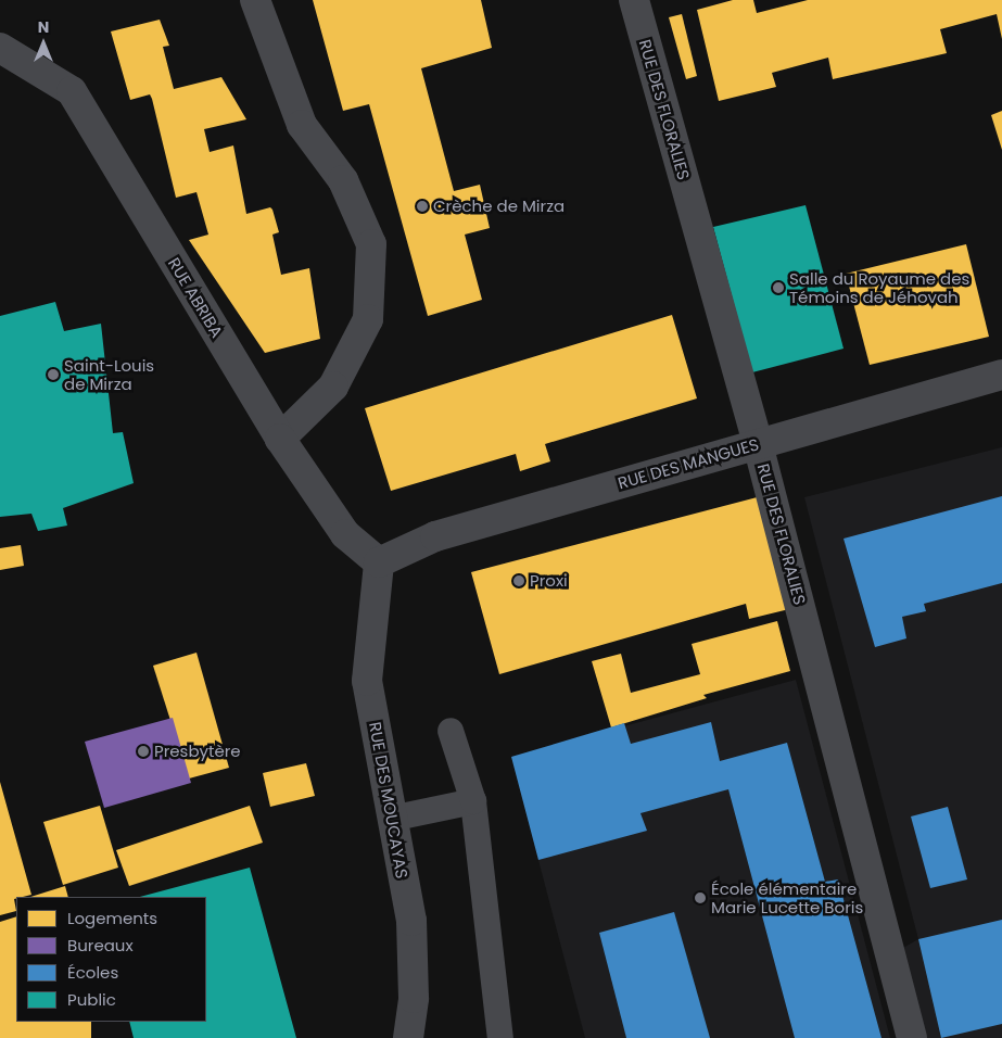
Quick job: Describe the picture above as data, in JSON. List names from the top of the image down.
{
  "streets": {
    "street": [
      "RUE DES FLORALIES",
      "RUE ABRIBA",
      "RUE DES MANGUES",
      "RUE DES MOUCAYAS"
    ]
  },
  "crossings": [
    ["RUE DES FLORALIES", "RUE DES MANGUES"],
    ["RUE ABRIBA", "RUE DES MANGUES"],
    ["RUE ABRIBA", "RUE DES MOUCAYAS"],
    ["RUE DES MANGUES", "RUE DES MOUCAYAS"]
  ],
  "places": [
    "Crèche de Mirza",
    "Salle du Royaume des Témoins de Jéhovah",
    "Saint-Louis de Mirza",
    "Proxi",
    "Presbytère",
    "École élémentaire Marie Lucette Boris"
  ],
  "legend": [
    "Logements",
    "Bureaux",
    "Écoles",
    "Public"
  ],
  "north": "top"
}
